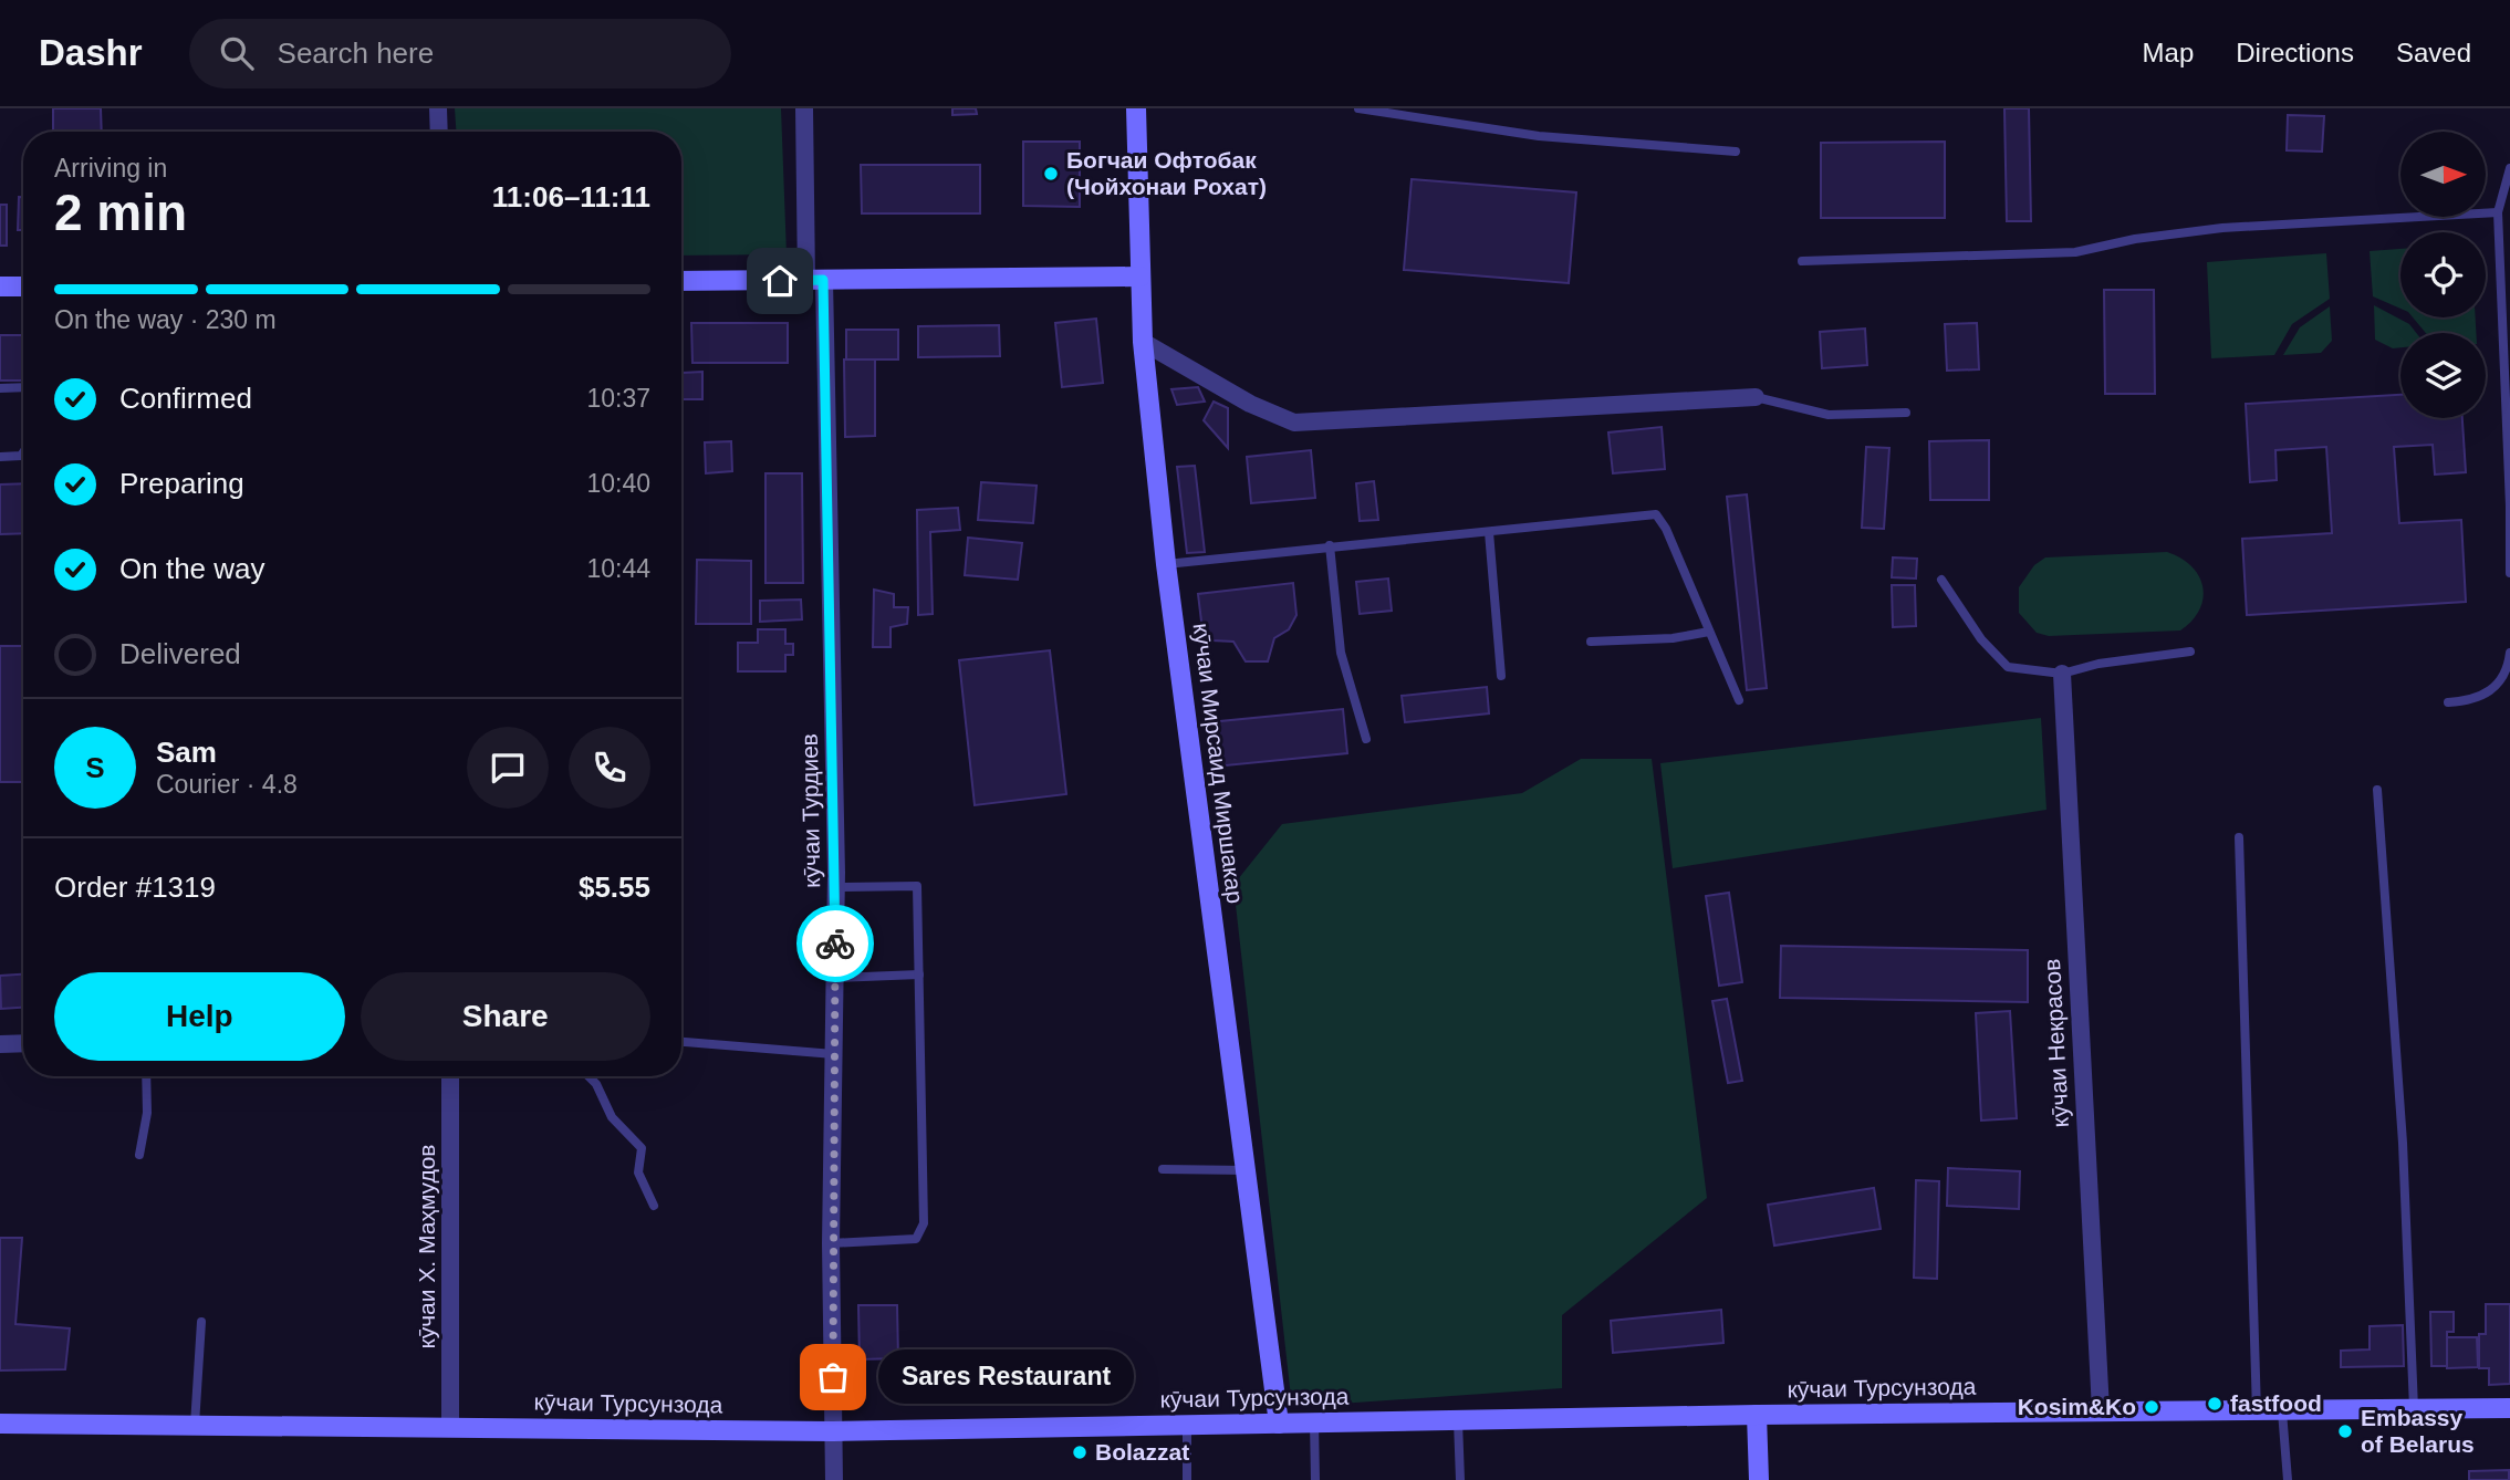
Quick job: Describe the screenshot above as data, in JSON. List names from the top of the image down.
{
  "streets": {
    "main road": ["кӯчаи Мирсаид Миршакар", "кӯчаи Турсунзода"],
    "street": ["кӯчаи Турдиев", "кӯчаи Некрасов", "кӯчаи Х. Маҳмудов"]
  },
  "crossings": [
    ["кӯчаи Мирсаид Миршакар", "кӯчаи Турсунзода"],
    ["кӯчаи Турдиев", "кӯчаи Турсунзода"],
    ["кӯчаи Некрасов", "кӯчаи Турсунзода"],
    ["кӯчаи Х. Маҳмудов", "кӯчаи Турсунзода"]
  ],
  "places": [
    "Богчаи Офтобак (Чойхонаи Рохат)",
    "Sares Restaurant",
    "fastfood",
    "Kosim&Ko",
    "Embassy of Belarus",
    "Bolazzat"
  ],
  "north": "right",
  "page": {
    "header": "Dashr",
    "search": "Search here",
    "nav": ["Map", "Directions", "Saved"],
    "heading": ["2 min", "Arriving in", "11:06–11:11"],
    "panel": [
      "Sam",
      "Courier · 4.8",
      "Order #1319",
      "$5.55"
    ],
    "bar": "On the way · 230 m",
    "list": [
      ["Confirmed", "10:37"],
      ["Preparing", "10:40"],
      ["On the way", "10:44"],
      "Delivered"
    ],
    "round": "S",
    "buttons": ["Help", "Share"],
    "bubble": "Sares Restaurant"
  }
}
